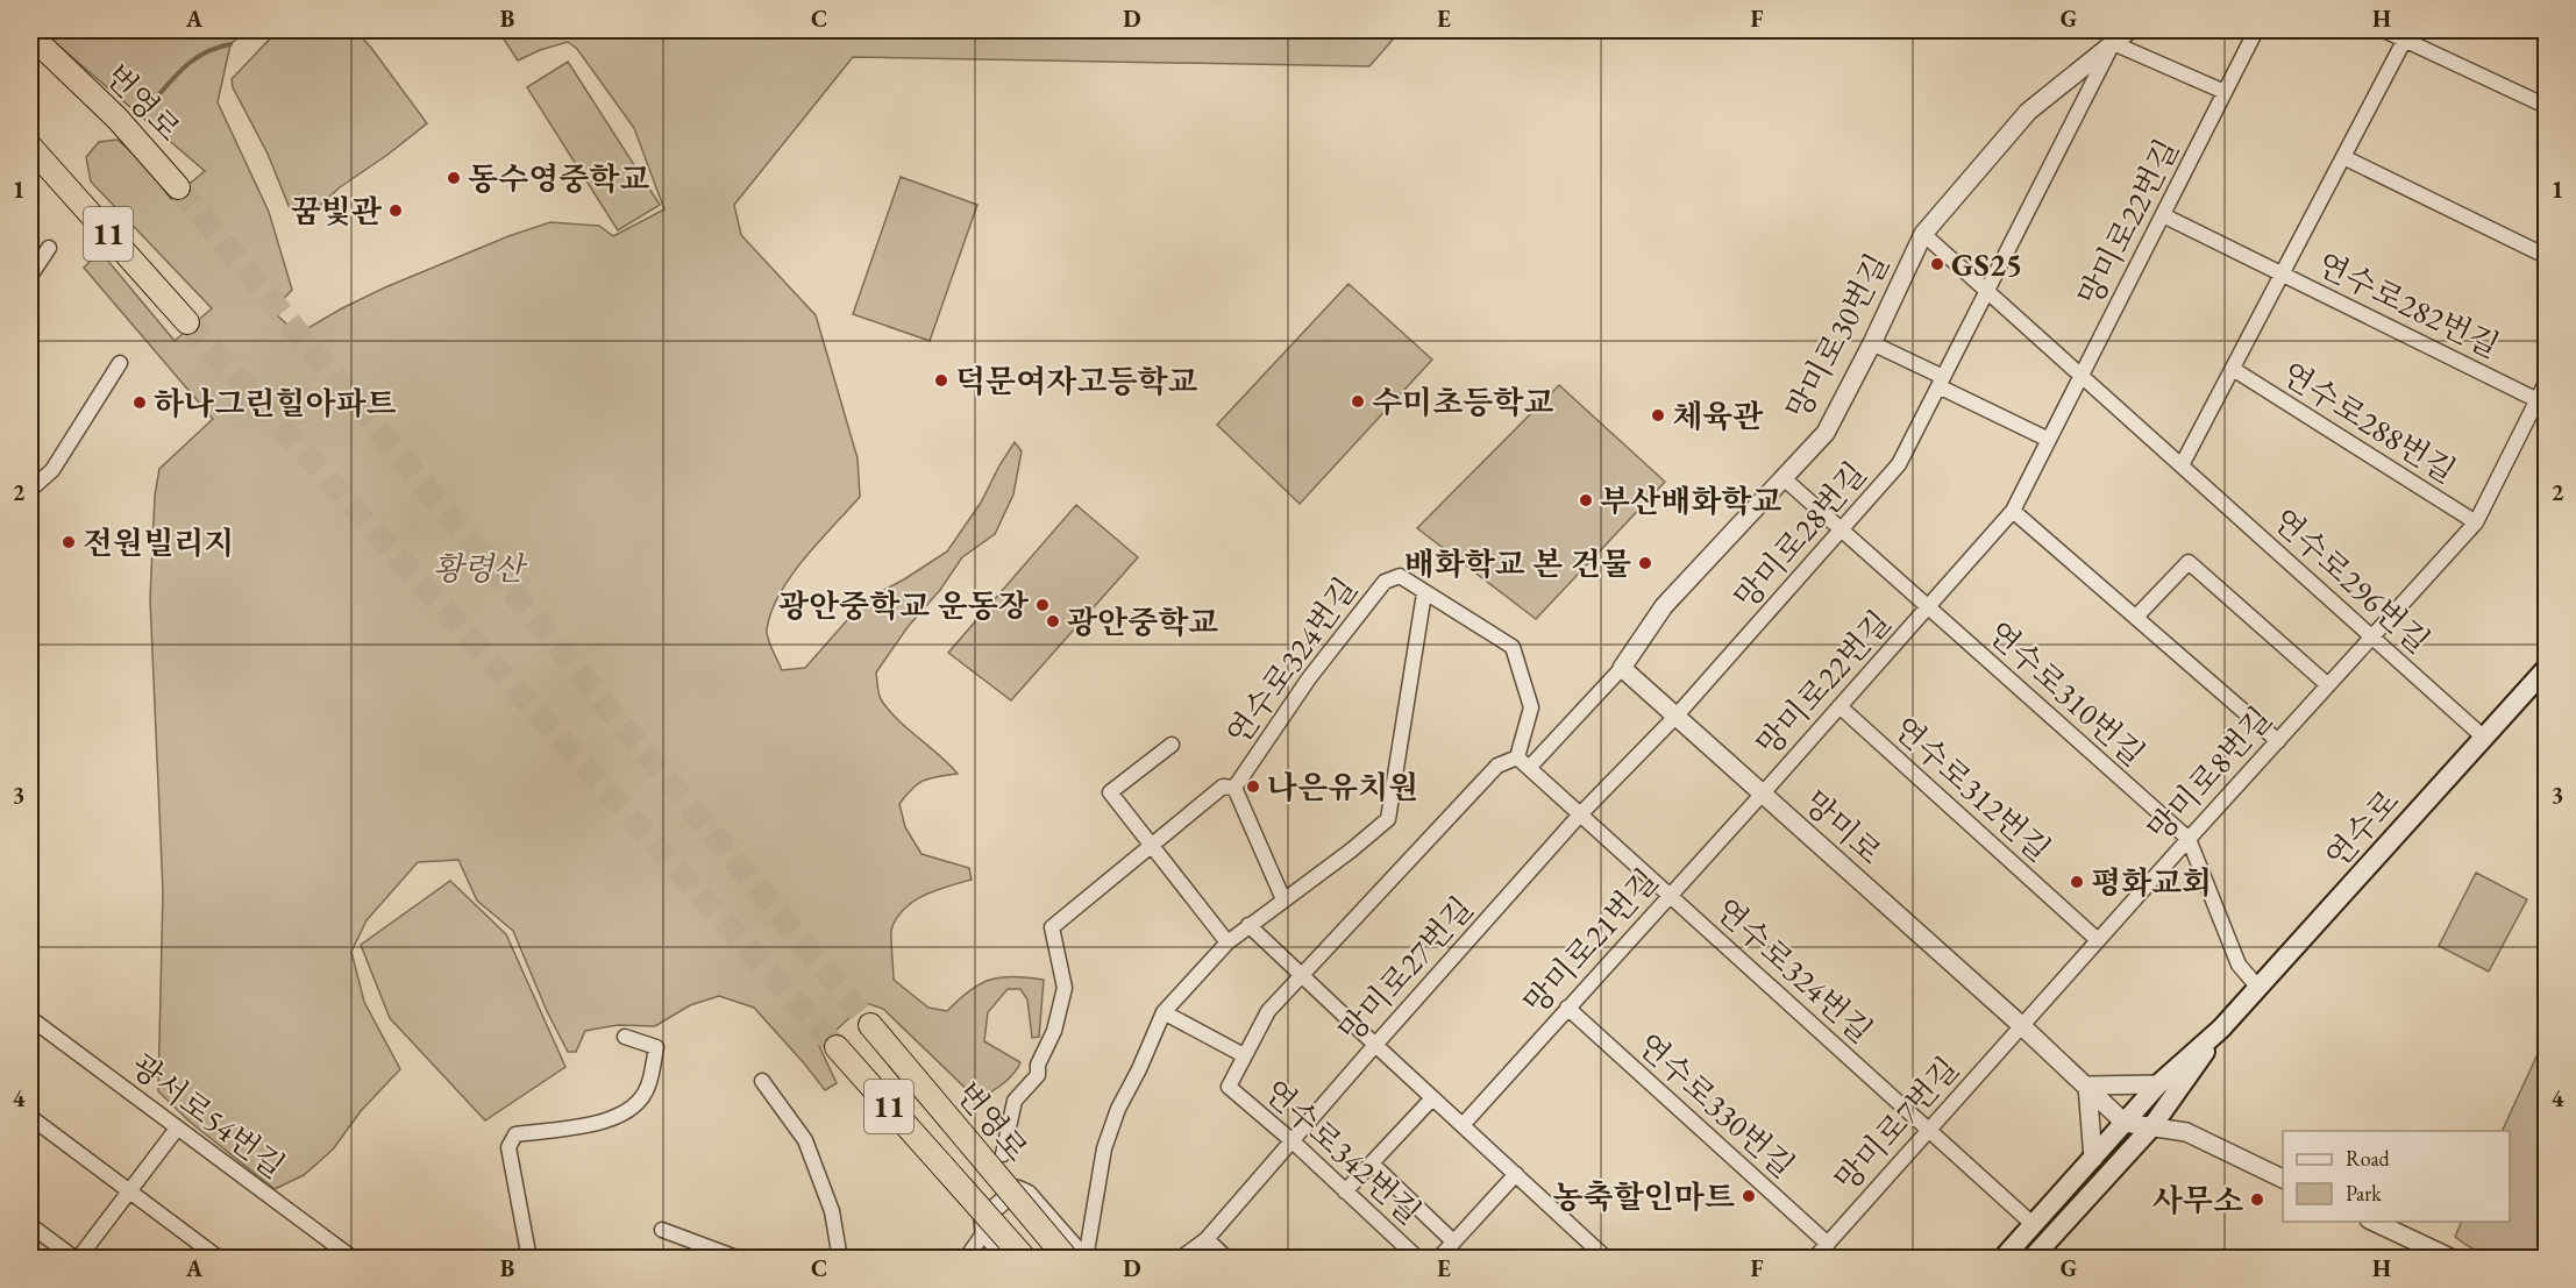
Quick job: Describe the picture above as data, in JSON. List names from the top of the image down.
{
  "streets": {
    "highway": ["번영로", "11"],
    "main road": ["연수로"],
    "street": [
      "망미로22번길",
      "연수로282번길",
      "망미로30번길",
      "연수로288번길",
      "망미로28번길",
      "연수로296번길",
      "연수로324번길",
      "연수로310번길",
      "망미로8번길",
      "연수로312번길",
      "망미로",
      "망미로21번길",
      "망미로27번길",
      "연수로330번길",
      "광서로54번길",
      "망미로7번길",
      "연수로342번길"
    ]
  },
  "crossings": [
    ["망미로22번길", "연수로282번길"],
    ["망미로22번길", "연수로296번길"],
    ["망미로22번길", "연수로310번길"],
    ["망미로22번길", "연수로312번길"],
    ["망미로22번길", "망미로"],
    ["망미로22번길", "망미로21번길"],
    ["연수로282번길", "망미로8번길"],
    ["망미로30번길", "망미로28번길"],
    ["망미로30번길", "연수로296번길"],
    ["망미로30번길", "연수로310번길"],
    ["망미로30번길", "망미로"],
    ["연수로288번길", "망미로8번길"],
    ["망미로28번길", "연수로296번길"],
    ["망미로28번길", "연수로310번길"],
    ["망미로28번길", "망미로"],
    ["망미로28번길", "망미로27번길"],
    ["연수로296번길", "망미로8번길"],
    ["연수로296번길", "연수로"],
    ["연수로324번길", "연수로"],
    ["연수로324번길", "망미로21번길"],
    ["연수로324번길", "망미로27번길"],
    ["연수로324번길", "망미로7번길"],
    ["연수로310번길", "망미로8번길"],
    ["연수로310번길", "연수로"],
    ["망미로8번길", "연수로312번길"],
    ["망미로8번길", "망미로"],
    ["망미로8번길", "망미로7번길"],
    ["망미로", "연수로"],
    ["망미로", "망미로21번길"],
    ["망미로", "망미로27번길"],
    ["망미로", "망미로7번길"],
    ["망미로21번길", "연수로330번길"],
    ["망미로27번길", "연수로342번길"],
    ["연수로330번길", "망미로7번길"]
  ],
  "parks": ["황령산"],
  "places": [
    "동수영중학교",
    "꿈빛관",
    "GS25",
    "덕문여자고등학교",
    "수미초등학교",
    "하나그린힐아파트",
    "체육관",
    "부산배화학교",
    "전원빌리지",
    "배화학교 본 건물",
    "광안중학교 운동장",
    "광안중학교",
    "나은유치원",
    "평화교회",
    "농축할인마트",
    "사무소"
  ],
  "legend": ["Road", "Park"],
  "grid": {
    "columns": [
      "A",
      "B",
      "C",
      "D",
      "E",
      "F",
      "G",
      "H"
    ],
    "rows": [
      "1",
      "2",
      "3",
      "4"
    ]
  }
}
